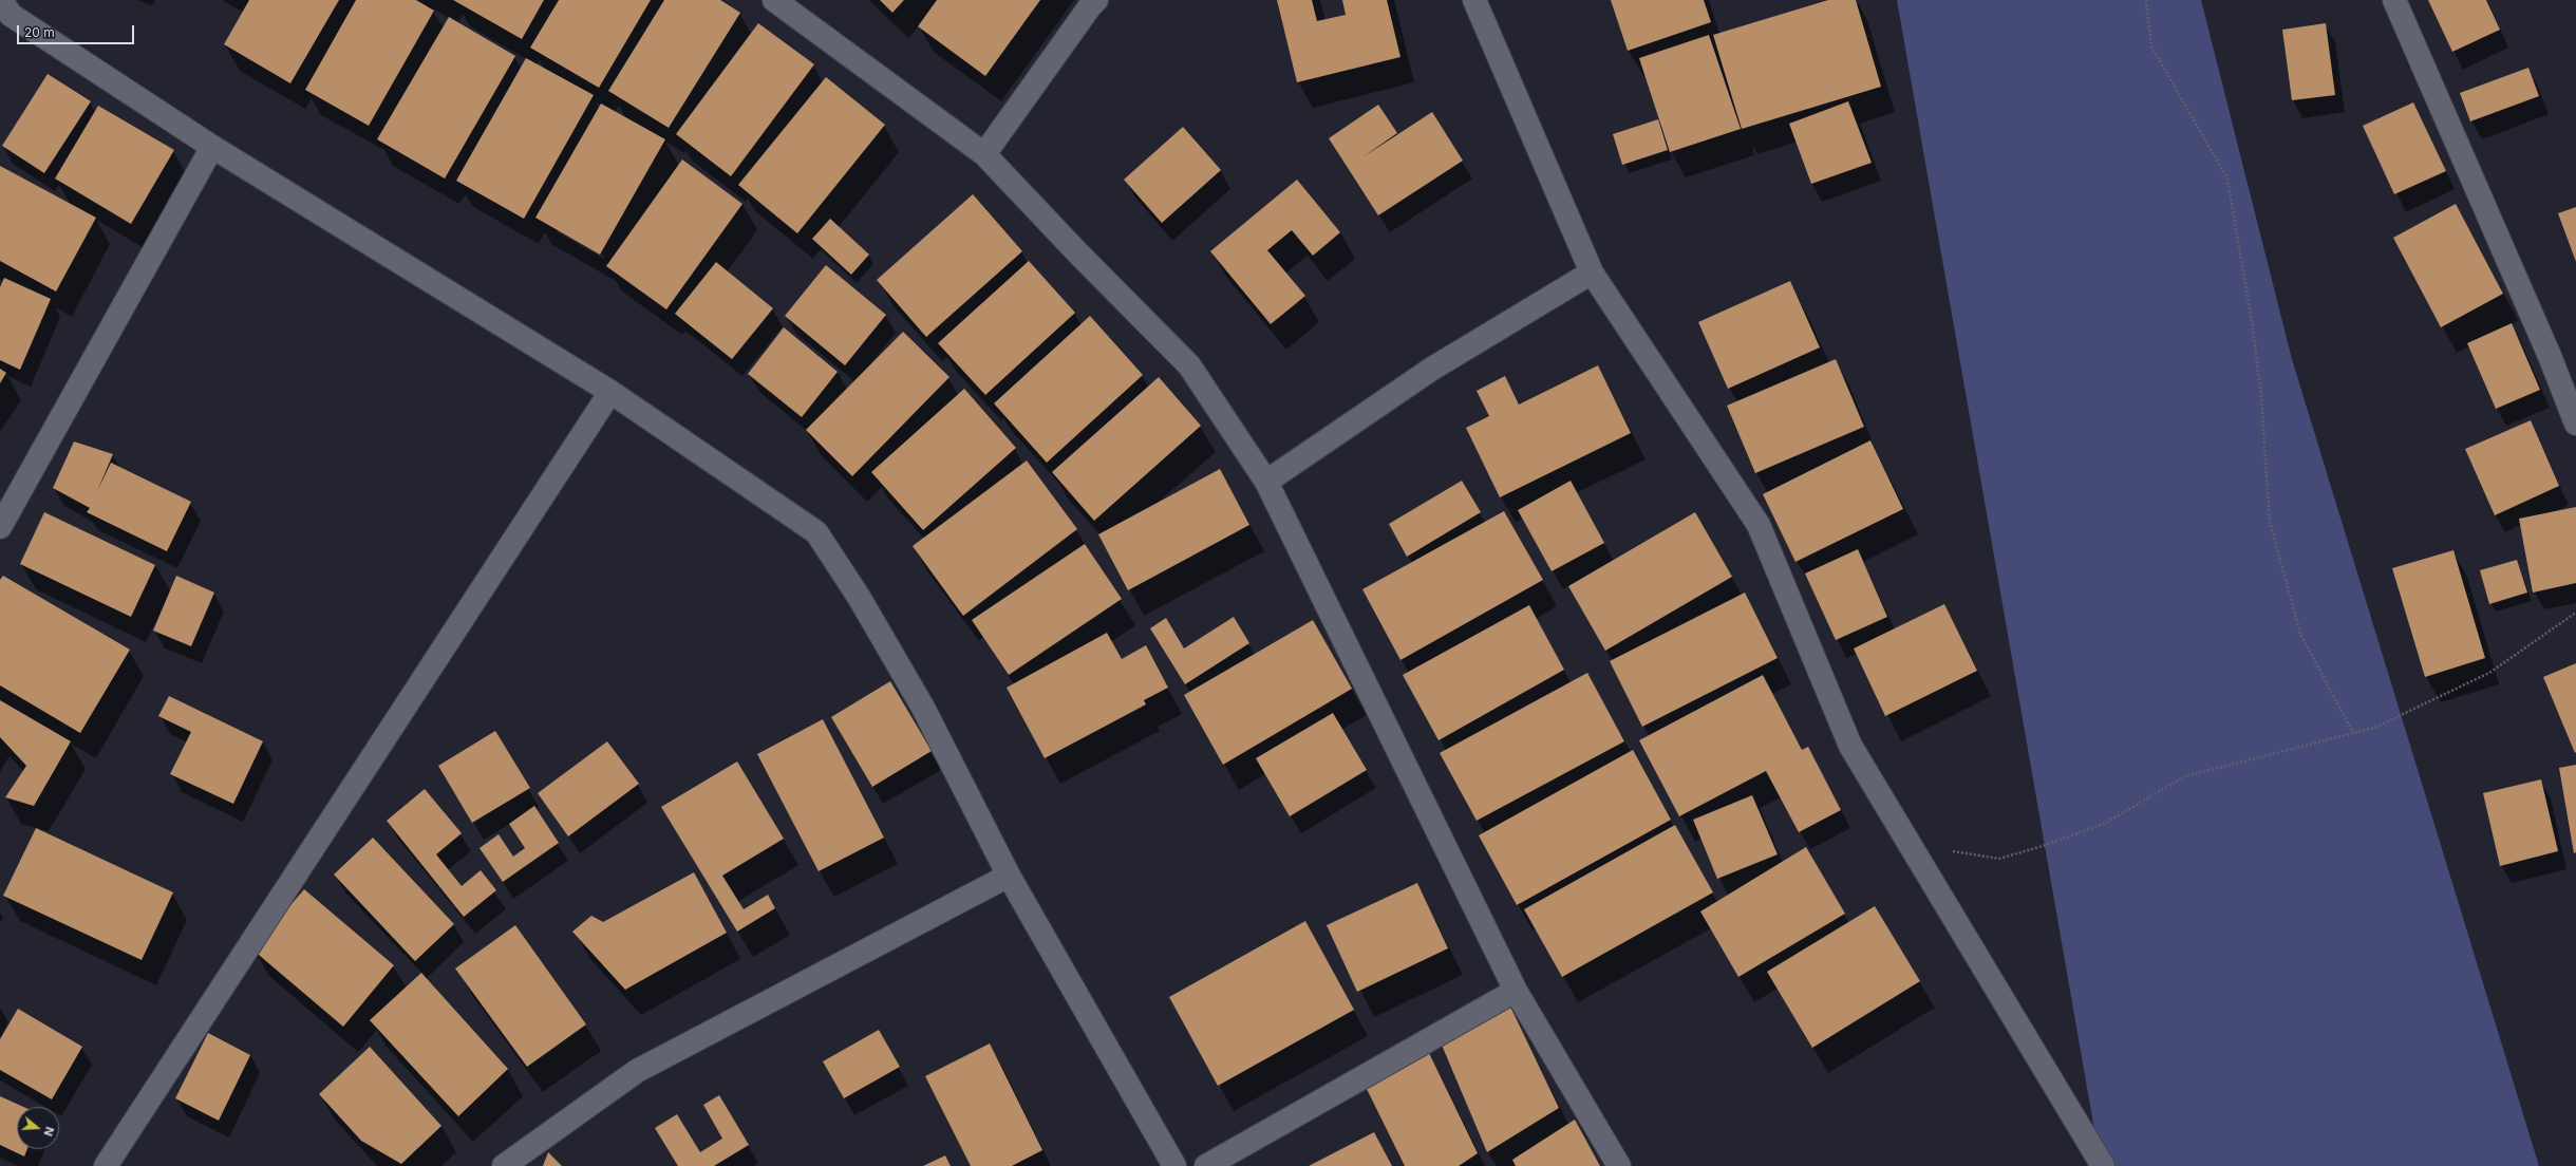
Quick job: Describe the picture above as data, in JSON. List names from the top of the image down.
{
  "scale_bar": "20 m",
  "north": "right"
}
